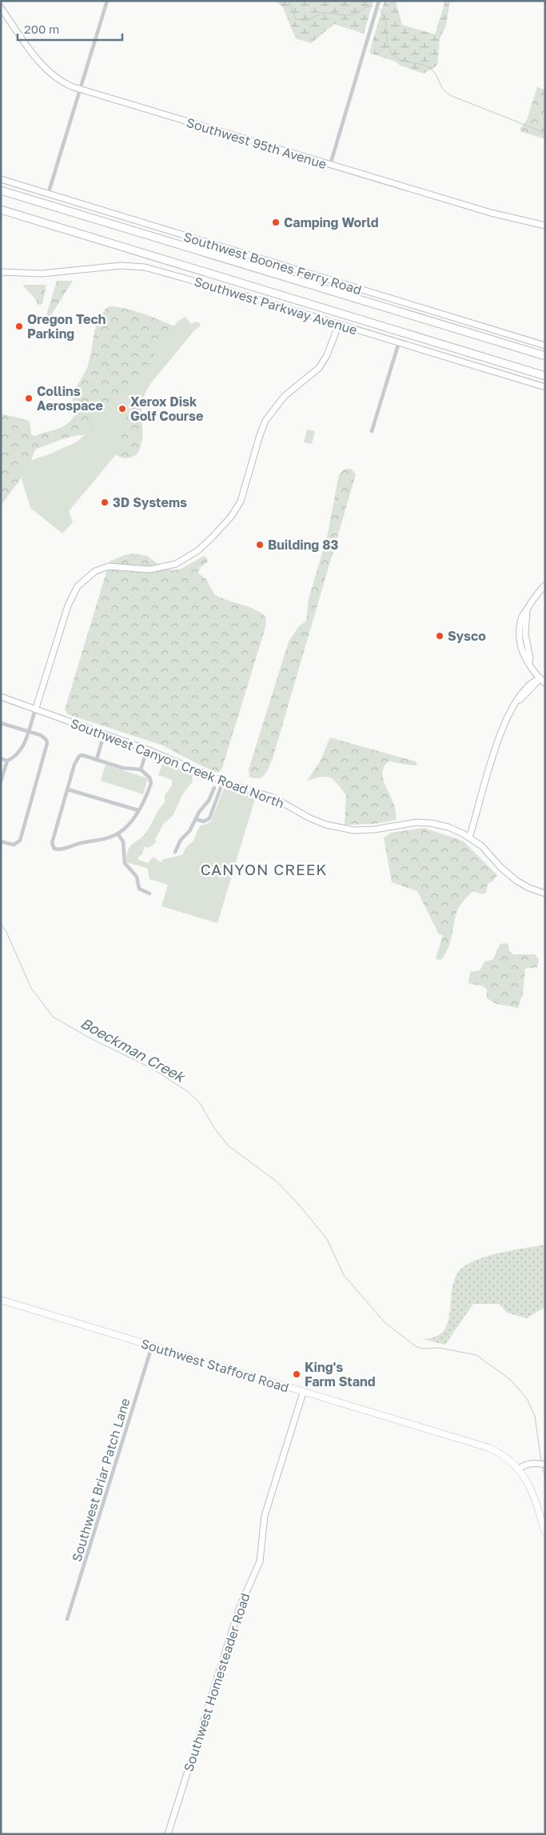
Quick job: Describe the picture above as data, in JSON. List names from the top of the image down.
{
  "streets": {
    "main road": ["Southwest Stafford Road"],
    "street": [
      "Southwest 95th Avenue",
      "Southwest Boones Ferry Road",
      "Southwest Parkway Avenue",
      "Southwest Canyon Creek Road North",
      "Southwest Briar Patch Lane",
      "Southwest Homesteader Road"
    ]
  },
  "crossings": [
    ["Southwest Stafford Road", "Southwest Briar Patch Lane"],
    ["Southwest Stafford Road", "Southwest Homesteader Road"]
  ],
  "districts": ["CANYON CREEK"],
  "water": ["Boeckman Creek"],
  "places": [
    "Camping World",
    "Oregon Tech Parking",
    "Collins Aerospace",
    "Xerox Disk Golf Course",
    "3D Systems",
    "Building 83",
    "Sysco",
    "King's Farm Stand"
  ],
  "scale_bar": "200 m"
}
